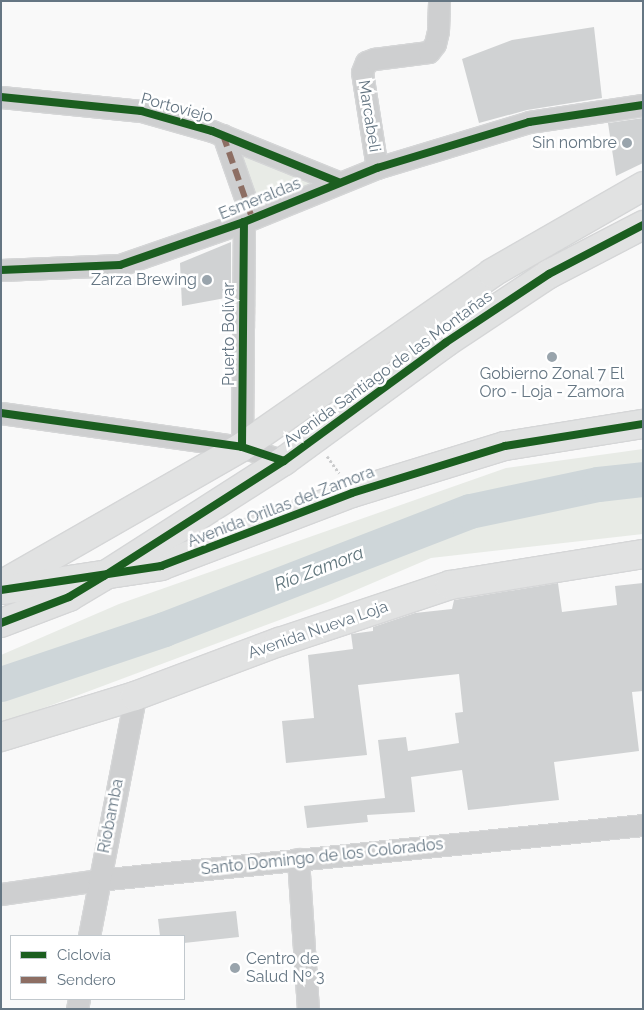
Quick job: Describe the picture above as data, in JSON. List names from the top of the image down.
{
  "streets": {
    "main road": ["Avenida Santiago de las Montañas", "Avenida Orillas del Zamora", "Avenida Nueva Loja"],
    "street": [
      "Portoviejo",
      "Marcabeli",
      "Esmeraldas",
      "Puerto Bolívar",
      "Riobamba",
      "Santo Domingo de los Colorados"
    ]
  },
  "crossings": [
    ["Portoviejo", "Esmeraldas"],
    ["Portoviejo", "Puerto Bolívar"],
    ["Marcabeli", "Esmeraldas"],
    ["Esmeraldas", "Puerto Bolívar"],
    ["Puerto Bolívar", "Avenida Santiago de las Montañas"],
    ["Avenida Santiago de las Montañas", "Avenida Orillas del Zamora"],
    ["Avenida Nueva Loja", "Riobamba"],
    ["Riobamba", "Santo Domingo de los Colorados"]
  ],
  "water": ["Río Zamora"],
  "places": [
    "Sin nombre",
    "Zarza Brewing",
    "Gobierno Zonal 7 El Oro - Loja - Zamora",
    "Centro de Salud Nº 3"
  ],
  "legend": ["Ciclovía", "Sendero"]
}
